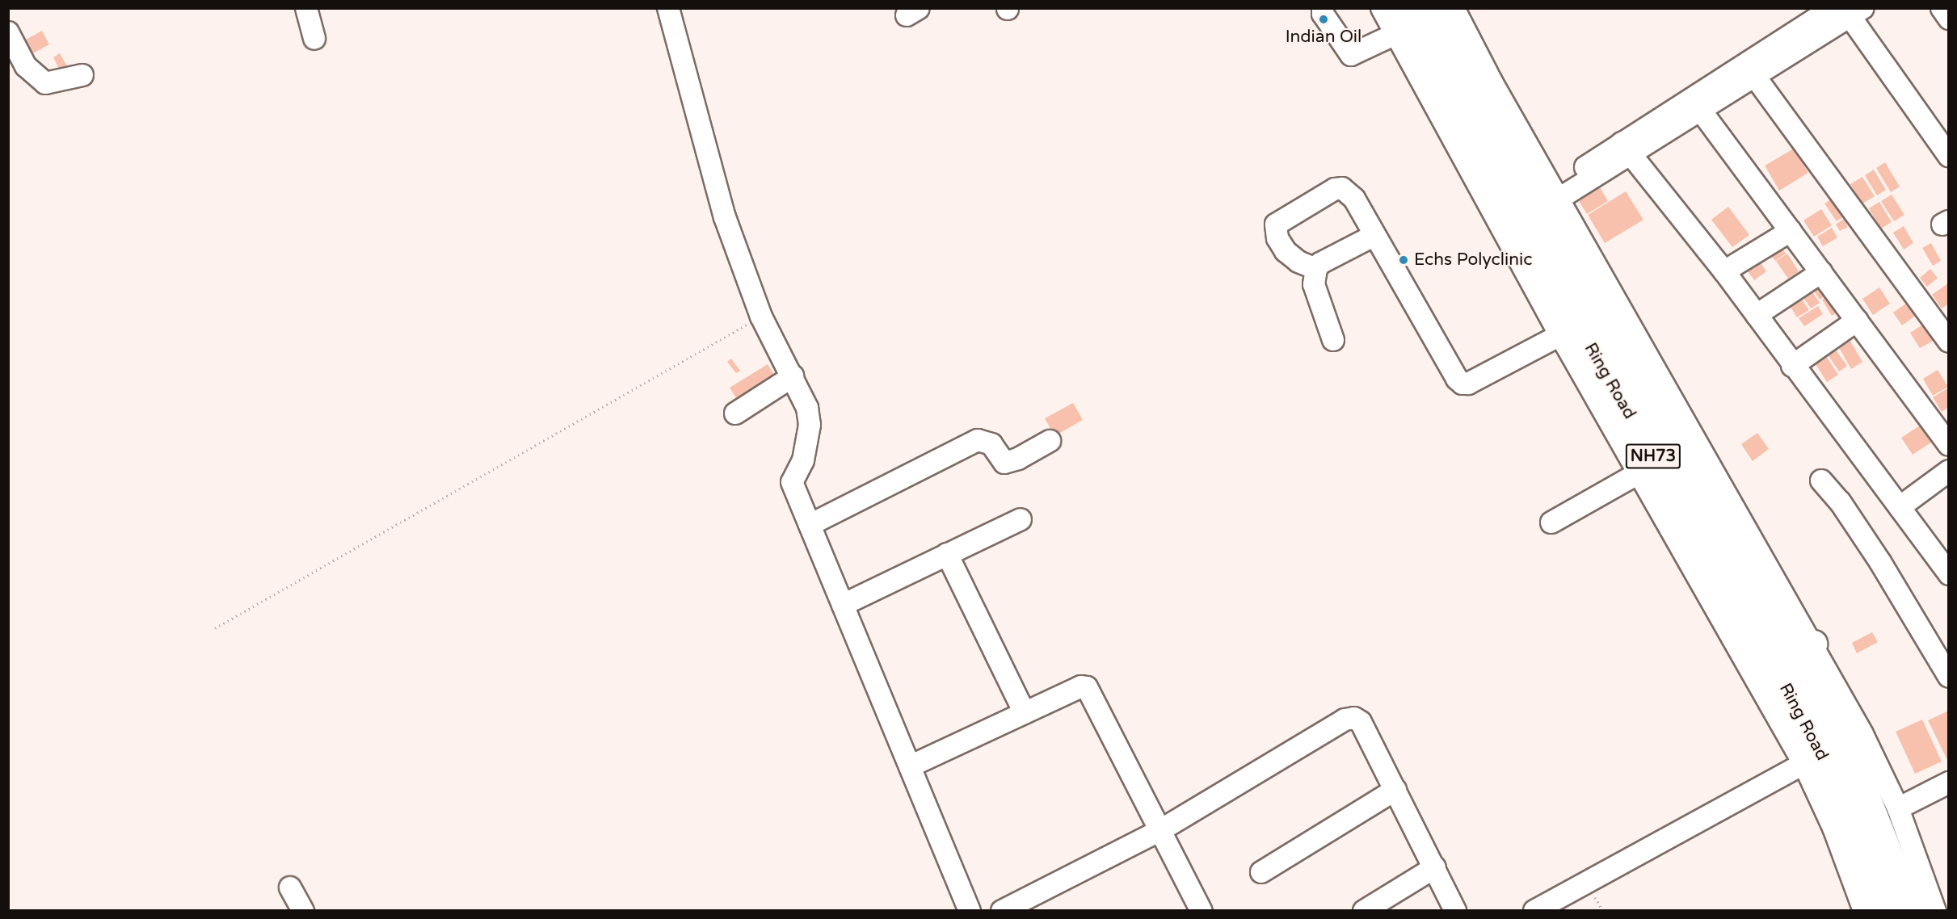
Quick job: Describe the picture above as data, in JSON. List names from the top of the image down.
{
  "streets": {
    "highway": ["Ring Road", "NH73"]
  },
  "places": ["Indian Oil", "Echs Polyclinic"]
}
